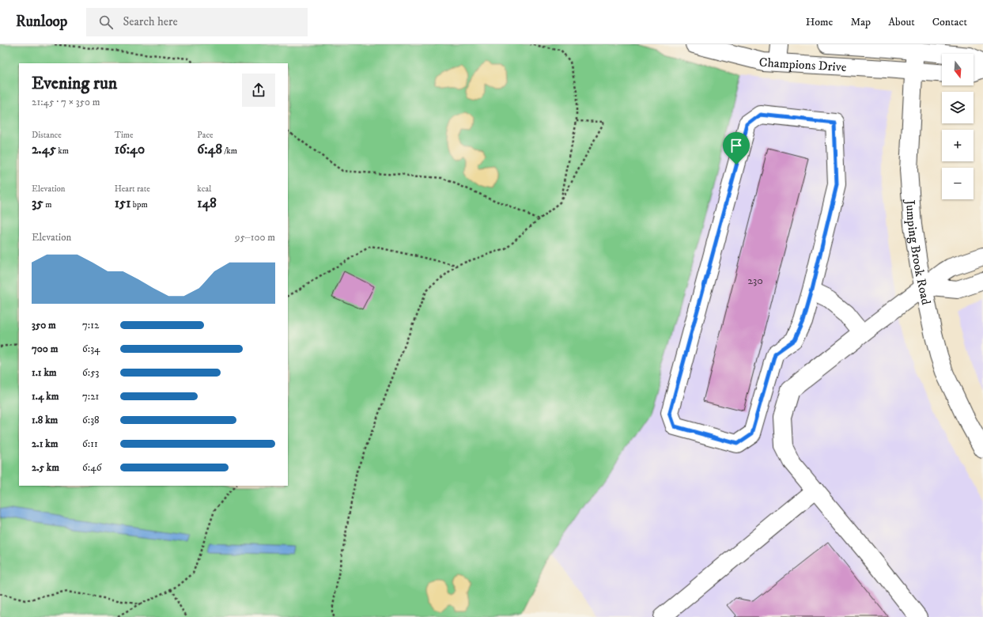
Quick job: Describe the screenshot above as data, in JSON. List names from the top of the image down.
{
  "streets": {
    "street": ["Champions Drive", "Jumping Brook Road"]
  },
  "crossings": [
    ["Champions Drive", "Jumping Brook Road"]
  ],
  "house_numbers": ["230"],
  "north": "bottom",
  "page": {
    "header": "Runloop",
    "search": "Search here",
    "nav": [
      "Home",
      "Map",
      "About",
      "Contact"
    ],
    "map_buttons": ["+", "−"],
    "heading": ["Evening run", "21:45 · 7 × 350 m"],
    "stats": [
      ["Distance", "2.45 km"],
      ["Time", "16:40"],
      ["Pace", "6:48 /km"],
      ["Elevation", "35 m"],
      ["Heart rate", "151 bpm"],
      ["kcal", "148"]
    ],
    "chart": ["Elevation", "95–100 m"],
    "list": [
      {
        "name": "350 m",
        "note": "7:12"
      },
      {
        "name": "700 m",
        "note": "6:34"
      },
      {
        "name": "1.1 km",
        "note": "6:53"
      },
      {
        "name": "1.4 km",
        "note": "7:21"
      },
      {
        "name": "1.8 km",
        "note": "6:38"
      },
      {
        "name": "2.1 km",
        "note": "6:11"
      },
      {
        "name": "2.5 km",
        "note": "6:46"
      }
    ]
  }
}
